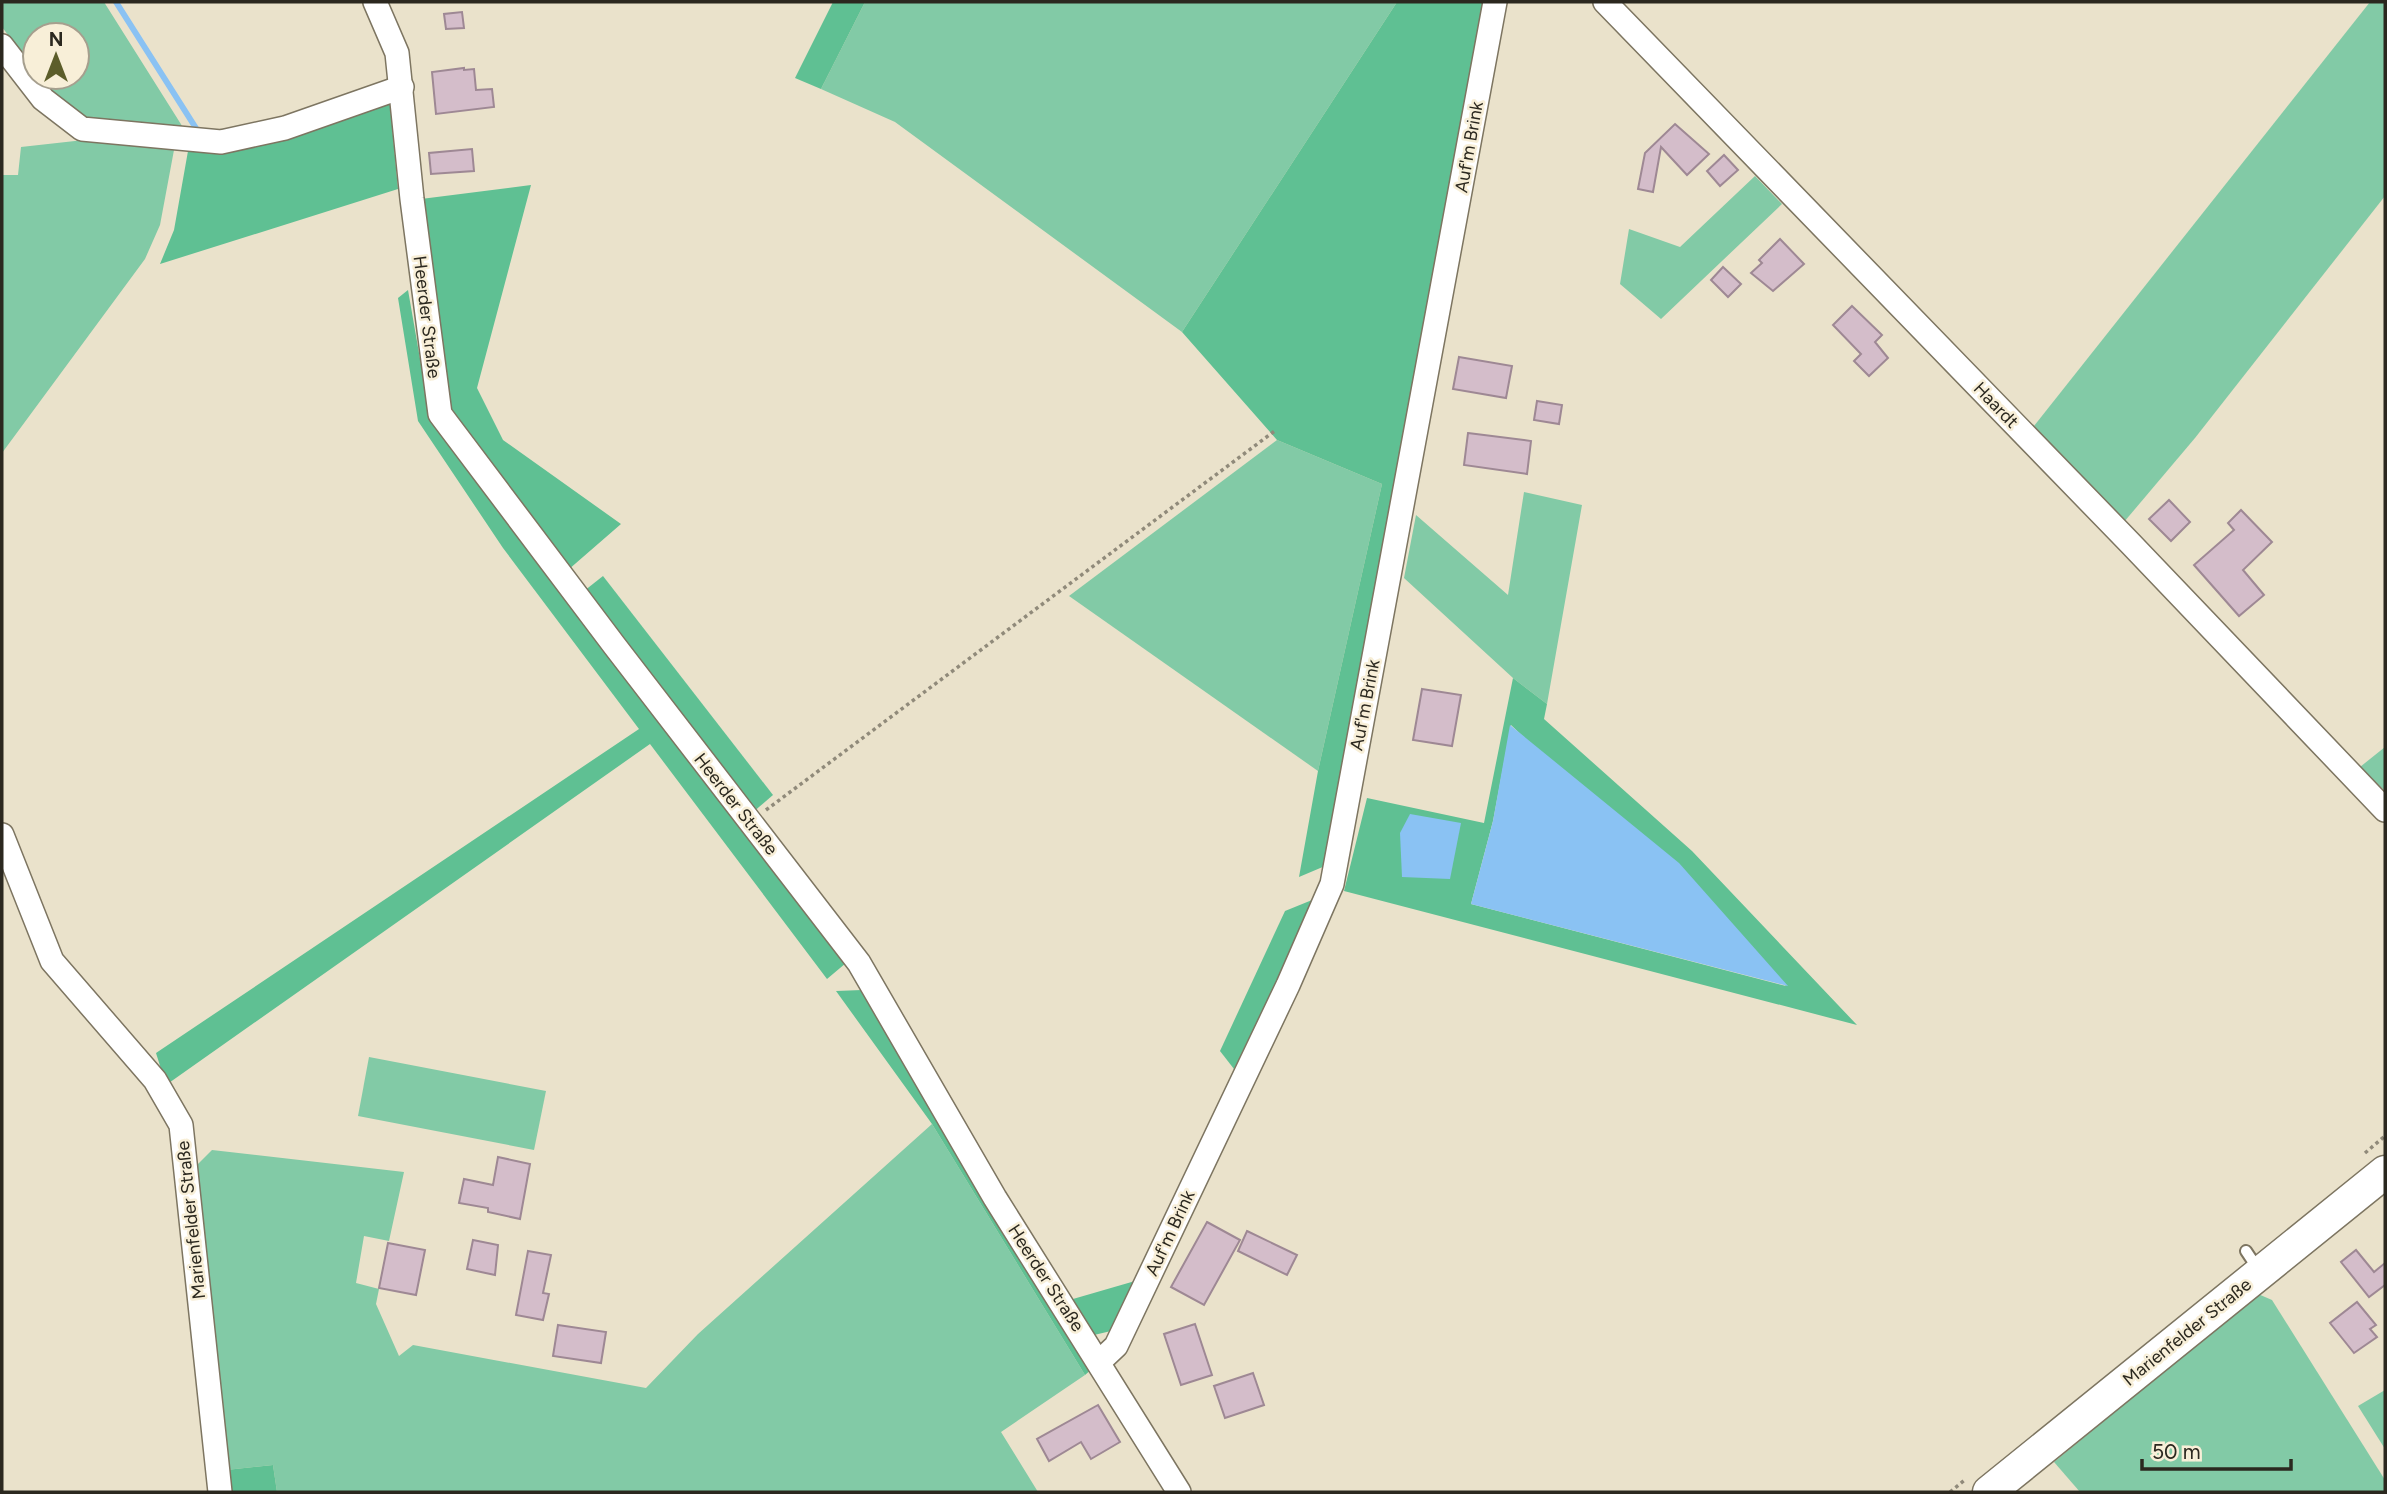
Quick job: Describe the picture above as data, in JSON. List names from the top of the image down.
{
  "streets": {
    "main road": ["Marienfelder Straße"],
    "street": ["Auf'm Brink", "Heerder Straße", "Haardt"]
  },
  "crossings": [
    ["Auf'm Brink", "Heerder Straße"]
  ],
  "scale_bar": "50 m",
  "north": "top"
}
